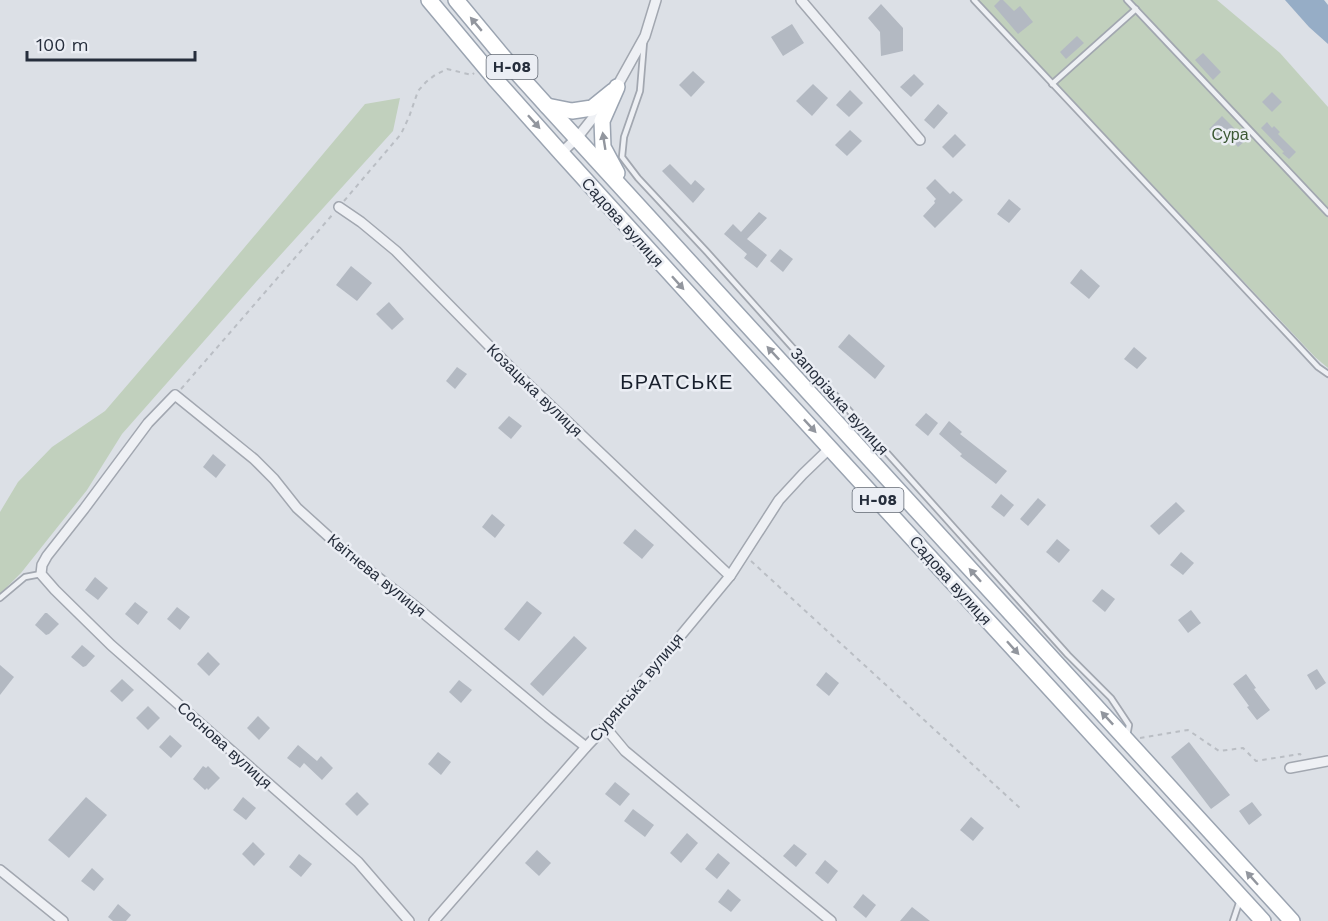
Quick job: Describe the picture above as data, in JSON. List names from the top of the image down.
{
  "streets": {
    "main road": ["Н-08", "Садова вулиця"],
    "street": [
      "Козацька вулиця",
      "Квітнева вулиця",
      "Сурянська вулиця",
      "Соснова вулиця"
    ],
    "lane": ["Запорізька вулиця"]
  },
  "crossings": [
    ["Н-08", "Садова вулиця"],
    ["Садова вулиця", "Запорізька вулиця"],
    ["Садова вулиця", "Сурянська вулиця"],
    ["Козацька вулиця", "Сурянська вулиця"],
    ["Квітнева вулиця", "Сурянська вулиця"]
  ],
  "districts": ["БРАТСЬКЕ"],
  "parks": ["Сура"],
  "scale_bar": "100 m"
}
